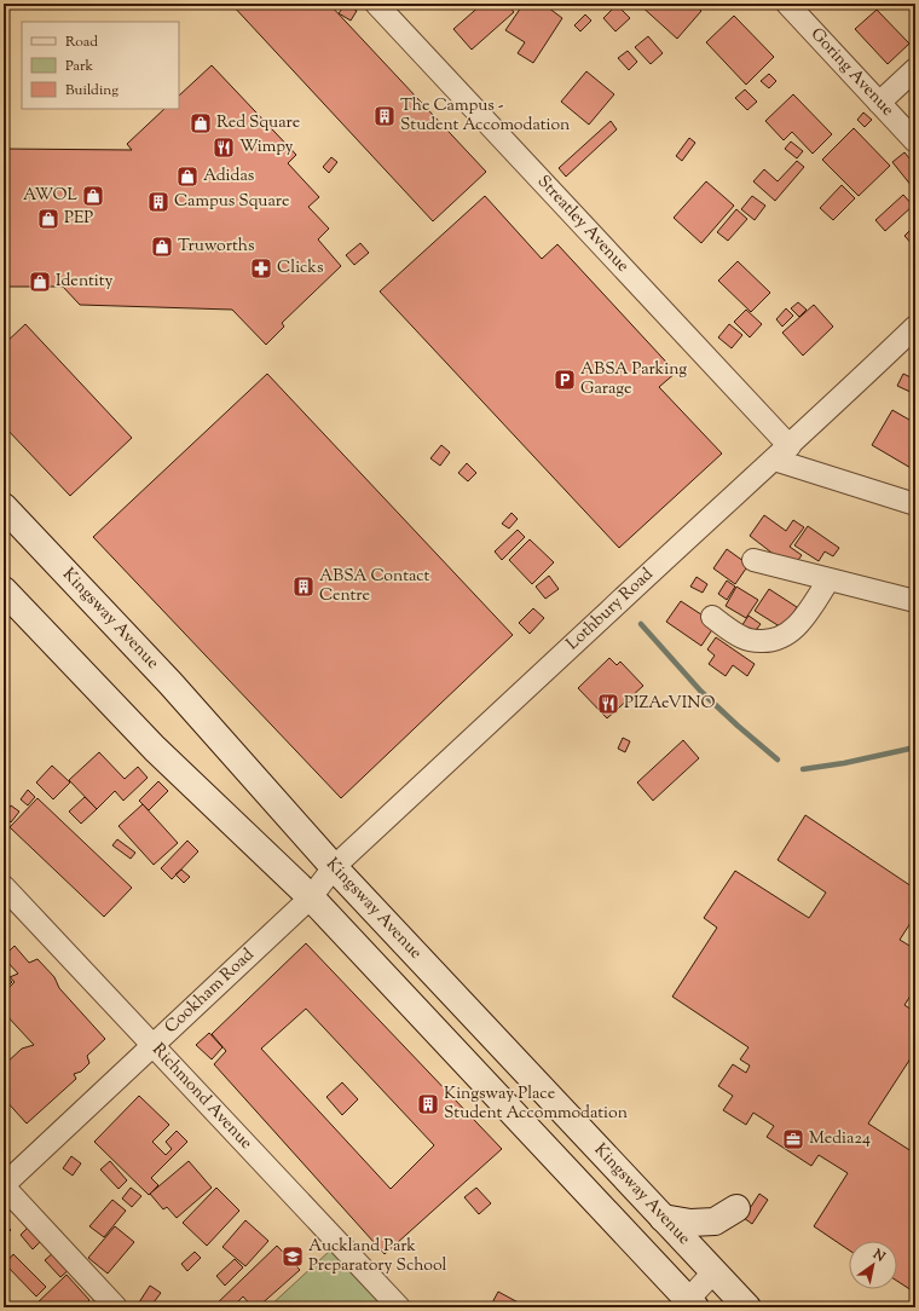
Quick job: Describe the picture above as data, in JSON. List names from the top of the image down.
{
  "streets": {
    "main road": ["Kingsway Avenue"],
    "street": [
      "Goring Avenue",
      "Streatley Avenue",
      "Lothbury Road",
      "Cookham Road",
      "Richmond Avenue"
    ]
  },
  "crossings": [
    ["Streatley Avenue", "Lothbury Road"],
    ["Lothbury Road", "Kingsway Avenue"],
    ["Lothbury Road", "Cookham Road"],
    ["Cookham Road", "Richmond Avenue"]
  ],
  "places": {
    "building": [
      "The Campus - Student Accomodation",
      "Campus Square",
      "ABSA Contact Centre",
      "Kingsway Place Student Accommodation"
    ],
    "shop": [
      "Red Square",
      "Adidas",
      "AWOL",
      "PEP",
      "Truworths",
      "Identity"
    ],
    "restaurant": ["Wimpy", "PIZAeVINO"],
    "pharmacy": ["Clicks"],
    "parking": ["ABSA Parking Garage"],
    "office": ["Media24"],
    "school or university": ["Auckland Park Preparatory School"]
  },
  "legend": ["Road", "Park", "Building"],
  "north": "top right"
}
